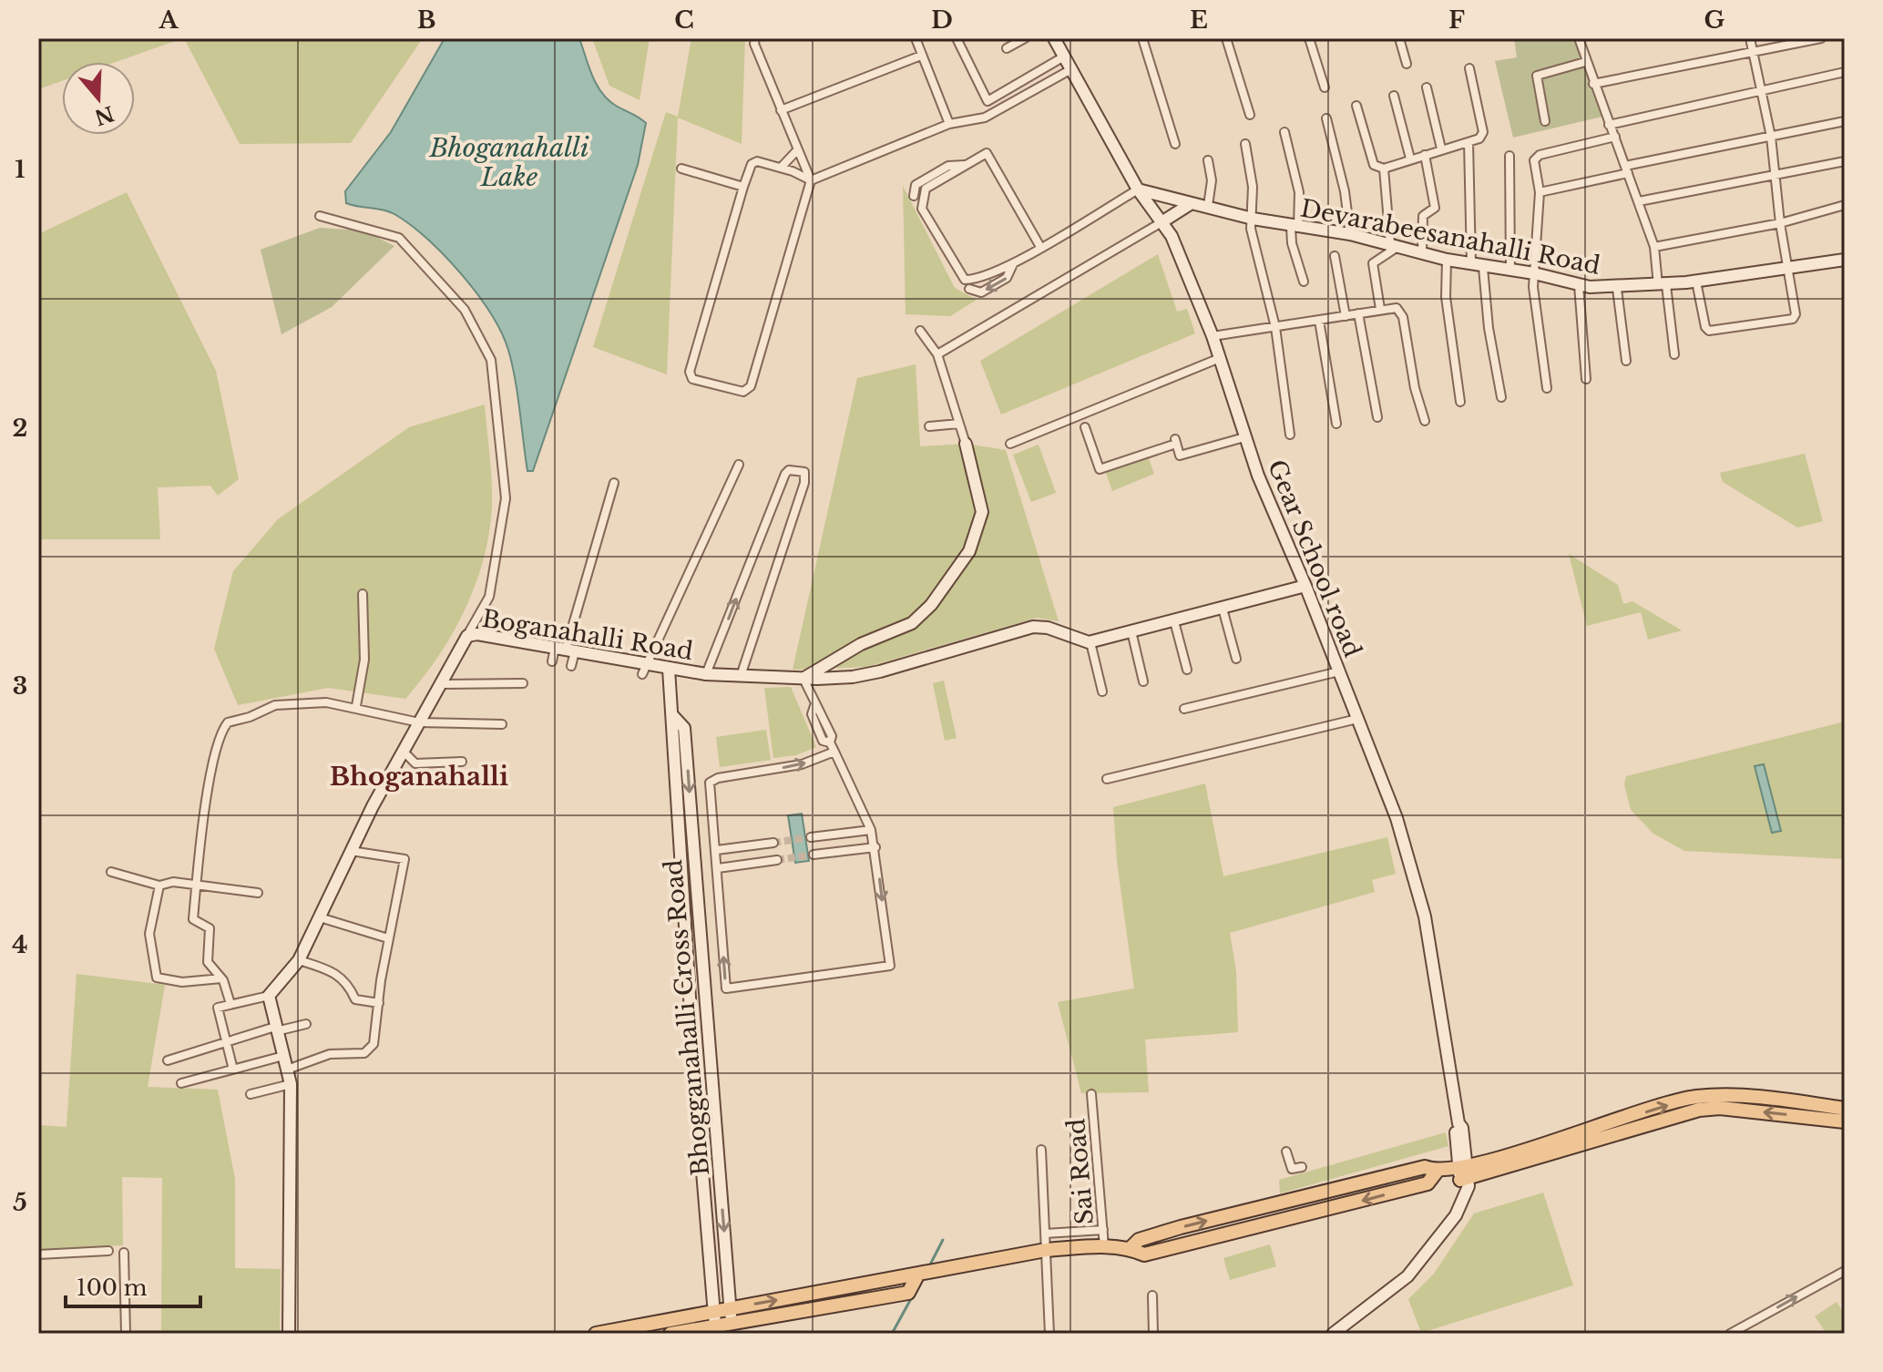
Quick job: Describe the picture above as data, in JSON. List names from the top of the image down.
{
  "streets": {
    "street": [
      "Devarabeesanahalli Road",
      "Gear School road",
      "Boganahalli Road",
      "Bhogganahalli Cross Road",
      "Sai Road"
    ]
  },
  "crossings": [
    ["Devarabeesanahalli Road", "Gear School road"],
    ["Boganahalli Road", "Bhogganahalli Cross Road"]
  ],
  "districts": ["Bhoganahalli"],
  "water": ["Bhoganahalli Lake"],
  "scale_bar": "100 m",
  "north": "bottom",
  "grid": {
    "columns": [
      "A",
      "B",
      "C",
      "D",
      "E",
      "F",
      "G"
    ],
    "rows": [
      "1",
      "2",
      "3",
      "4",
      "5"
    ]
  }
}
